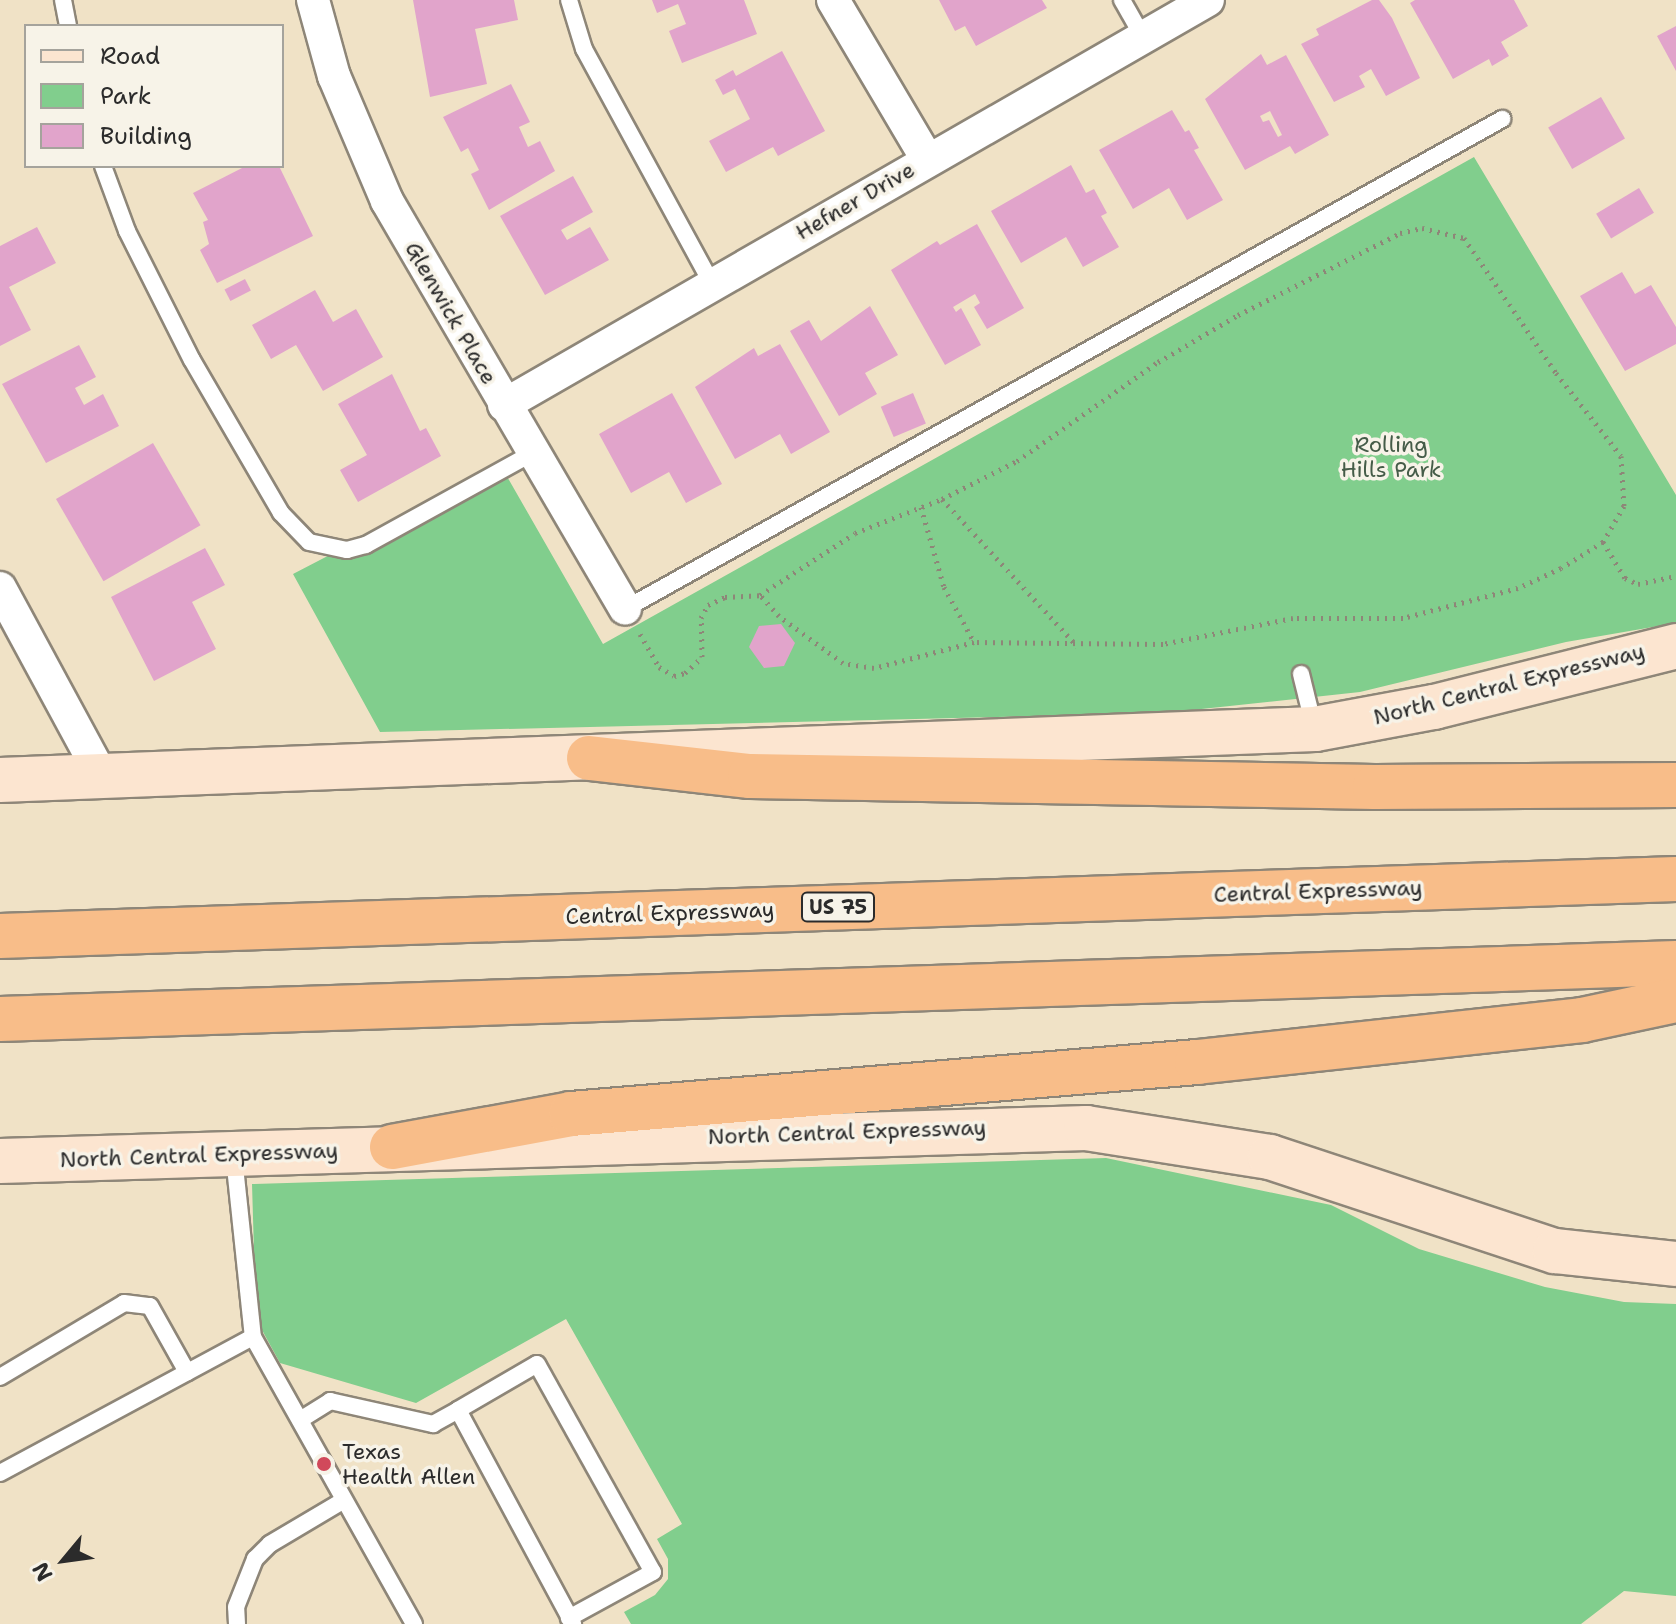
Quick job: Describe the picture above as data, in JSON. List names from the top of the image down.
{
  "streets": {
    "highway": ["Central Expressway", "US 75"],
    "main road": ["North Central Expressway"],
    "street": ["Hefner Drive", "Glenwick Place"]
  },
  "crossings": [
    ["Hefner Drive", "Glenwick Place"]
  ],
  "parks": ["Rolling Hills Park"],
  "places": ["Texas Health Allen"],
  "legend": ["Road", "Park", "Building"],
  "north": "bottom left"
}
